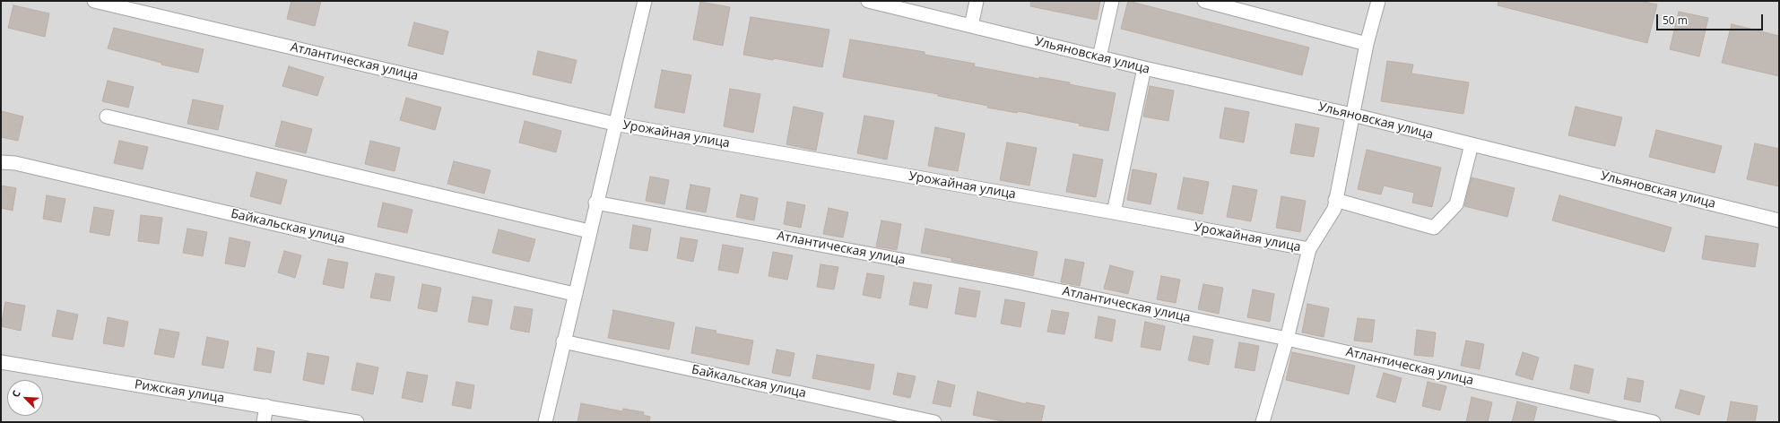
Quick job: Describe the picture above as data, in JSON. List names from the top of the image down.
{
  "streets": {
    "street": [
      "Ульяновская улица",
      "Атлантическая улица",
      "Урожайная улица",
      "Байкальская улица",
      "Рижская улица"
    ]
  },
  "crossings": [
    ["Атлантическая улица", "Урожайная улица"]
  ],
  "scale_bar": "50 m",
  "north": "top left"
}
